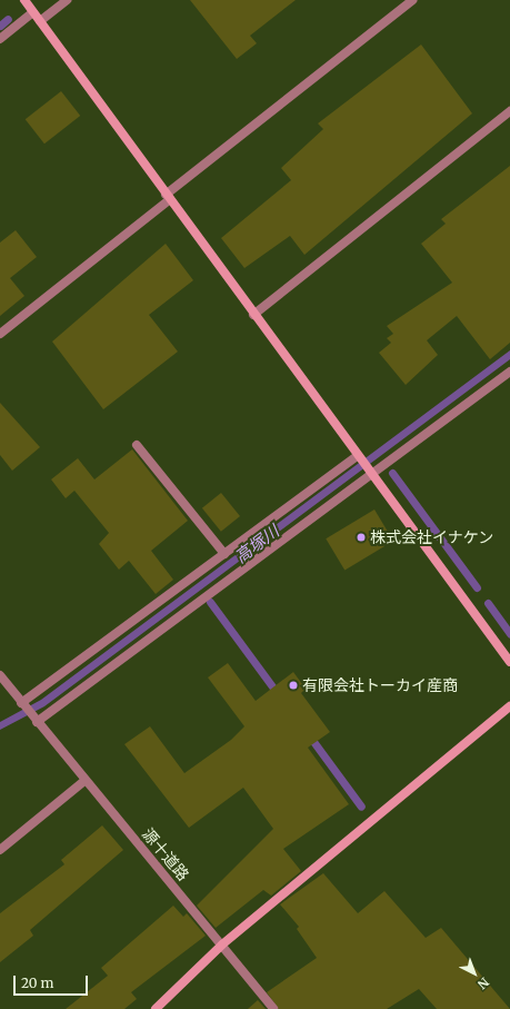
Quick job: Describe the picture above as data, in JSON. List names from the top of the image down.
{
  "streets": {
    "street": ["源十道路"]
  },
  "water": ["高塚川"],
  "places": ["株式会社イナケン", "有限会社トーカイ産商"],
  "scale_bar": "20 m",
  "north": "bottom right"
}
